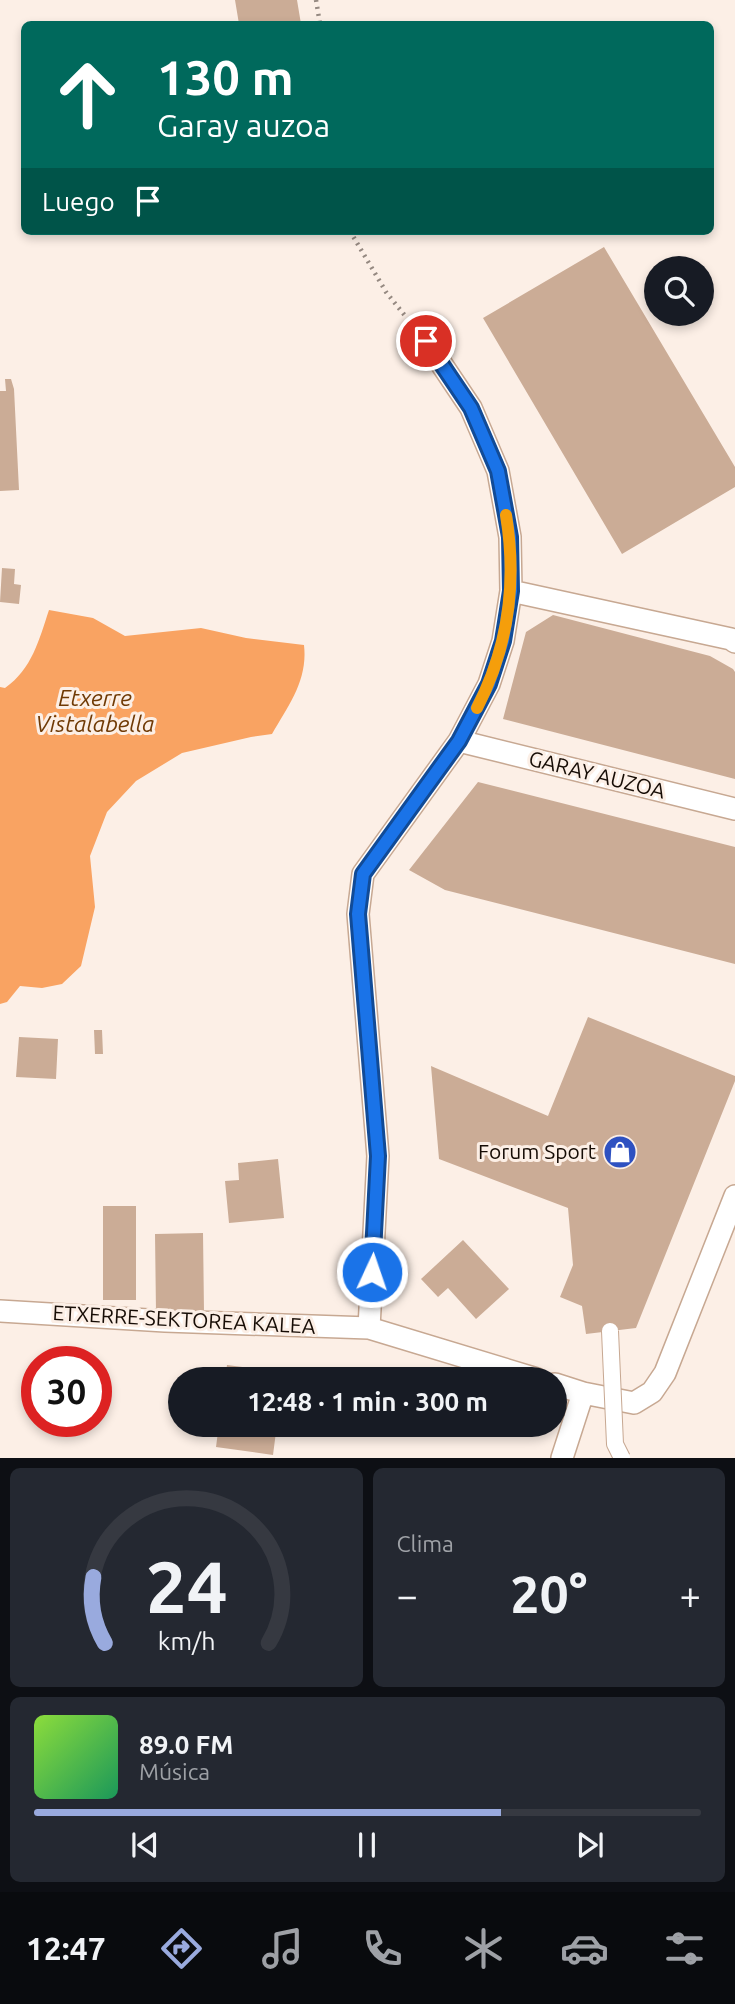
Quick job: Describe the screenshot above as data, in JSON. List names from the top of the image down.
{
  "streets": {
    "street": ["GARAY AUZOA", "ETXERRE-SEKTOREA KALEA"]
  },
  "water": ["Etxerre Vistalabella"],
  "places": {
    "shop": ["Forum Sport"]
  },
  "page": {
    "turn": ["130 m", "Garay auzoa"],
    "then": "Luego",
    "limit": "30",
    "trip": "12:48 · 1 min · 300 m",
    "tile": "Clima",
    "heat": ["−", "20°", "+"],
    "song": ["89.0 FM", "Música"],
    "tabs": "12:47",
    "gauge": ["24", "km/h"]
  }
}
